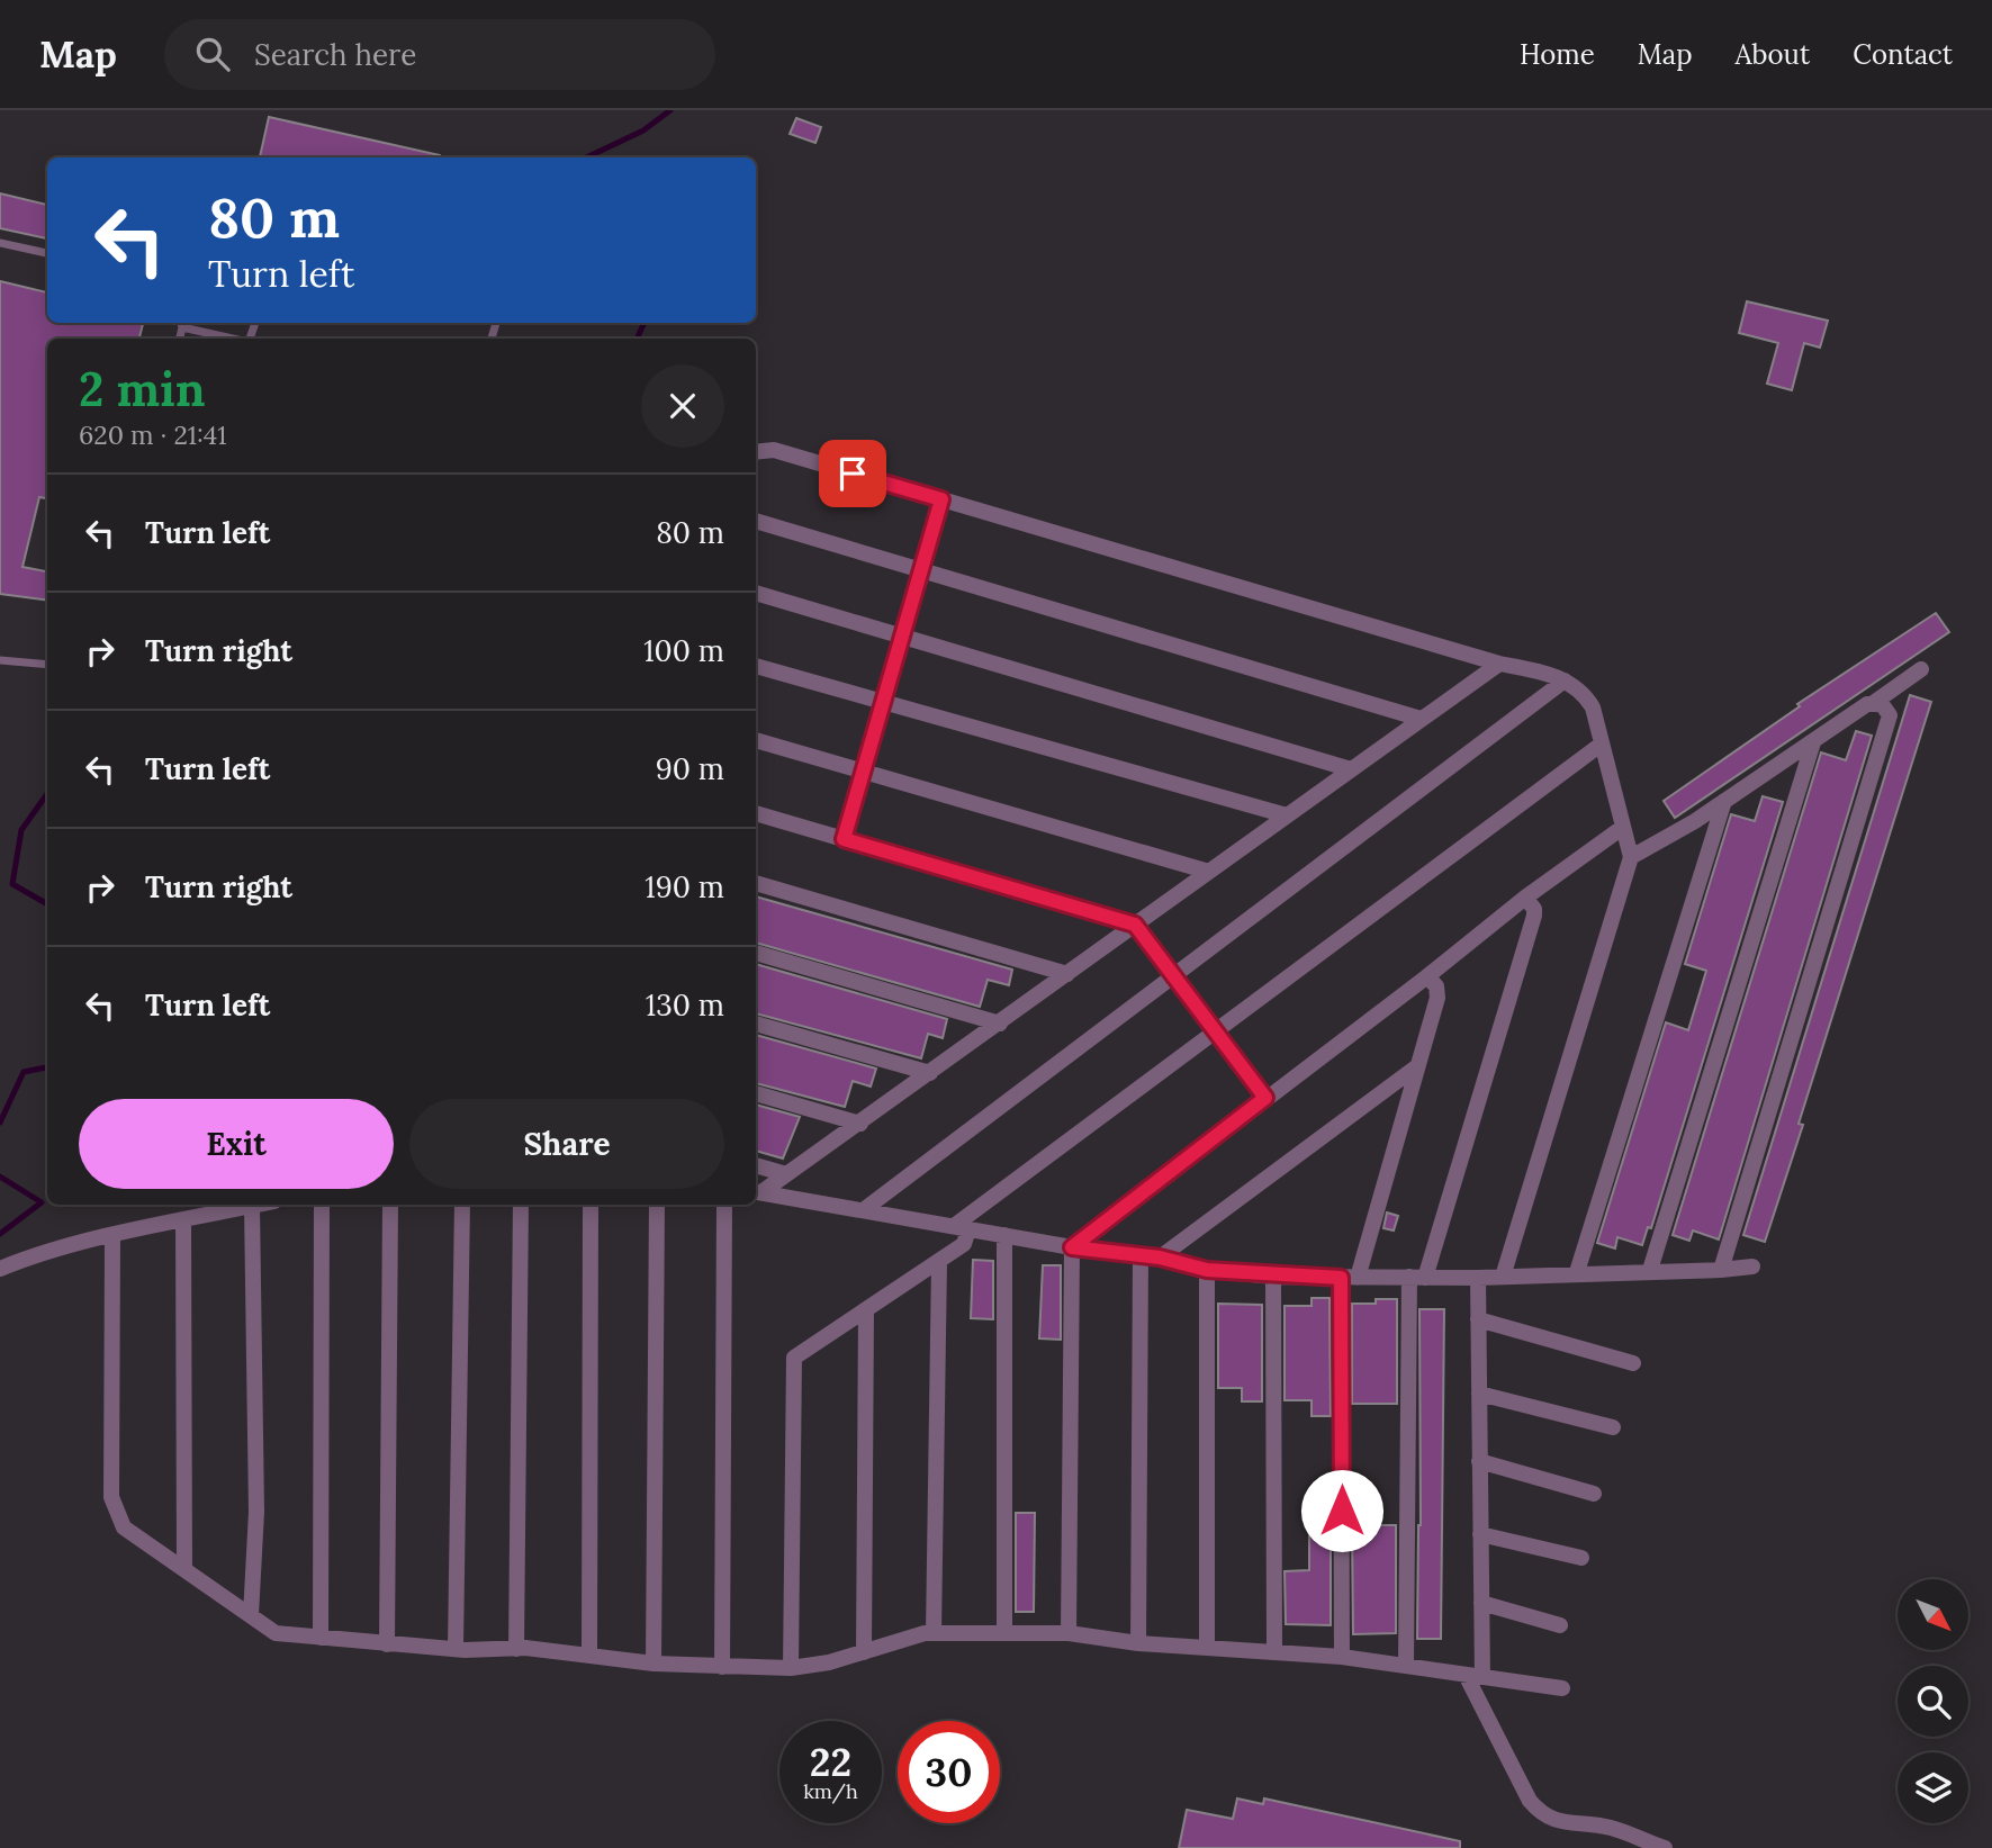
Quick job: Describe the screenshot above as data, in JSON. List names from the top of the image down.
{
  "north": "bottom right",
  "page": {
    "header": "Map",
    "search": "Search here",
    "nav": [
      "Home",
      "Map",
      "About",
      "Contact"
    ],
    "turn": ["80 m", "Turn left"],
    "heading": ["2 min", "620 m · 21:41"],
    "list": [
      {
        "name": "Turn left",
        "value": "80 m"
      },
      {
        "name": "Turn right",
        "value": "100 m"
      },
      {
        "name": "Turn left",
        "value": "90 m"
      },
      {
        "name": "Turn right",
        "value": "190 m"
      },
      {
        "name": "Turn left",
        "value": "130 m"
      }
    ],
    "buttons": ["Exit", "Share"],
    "speed": "22 km/h",
    "limit": "30"
  }
}
